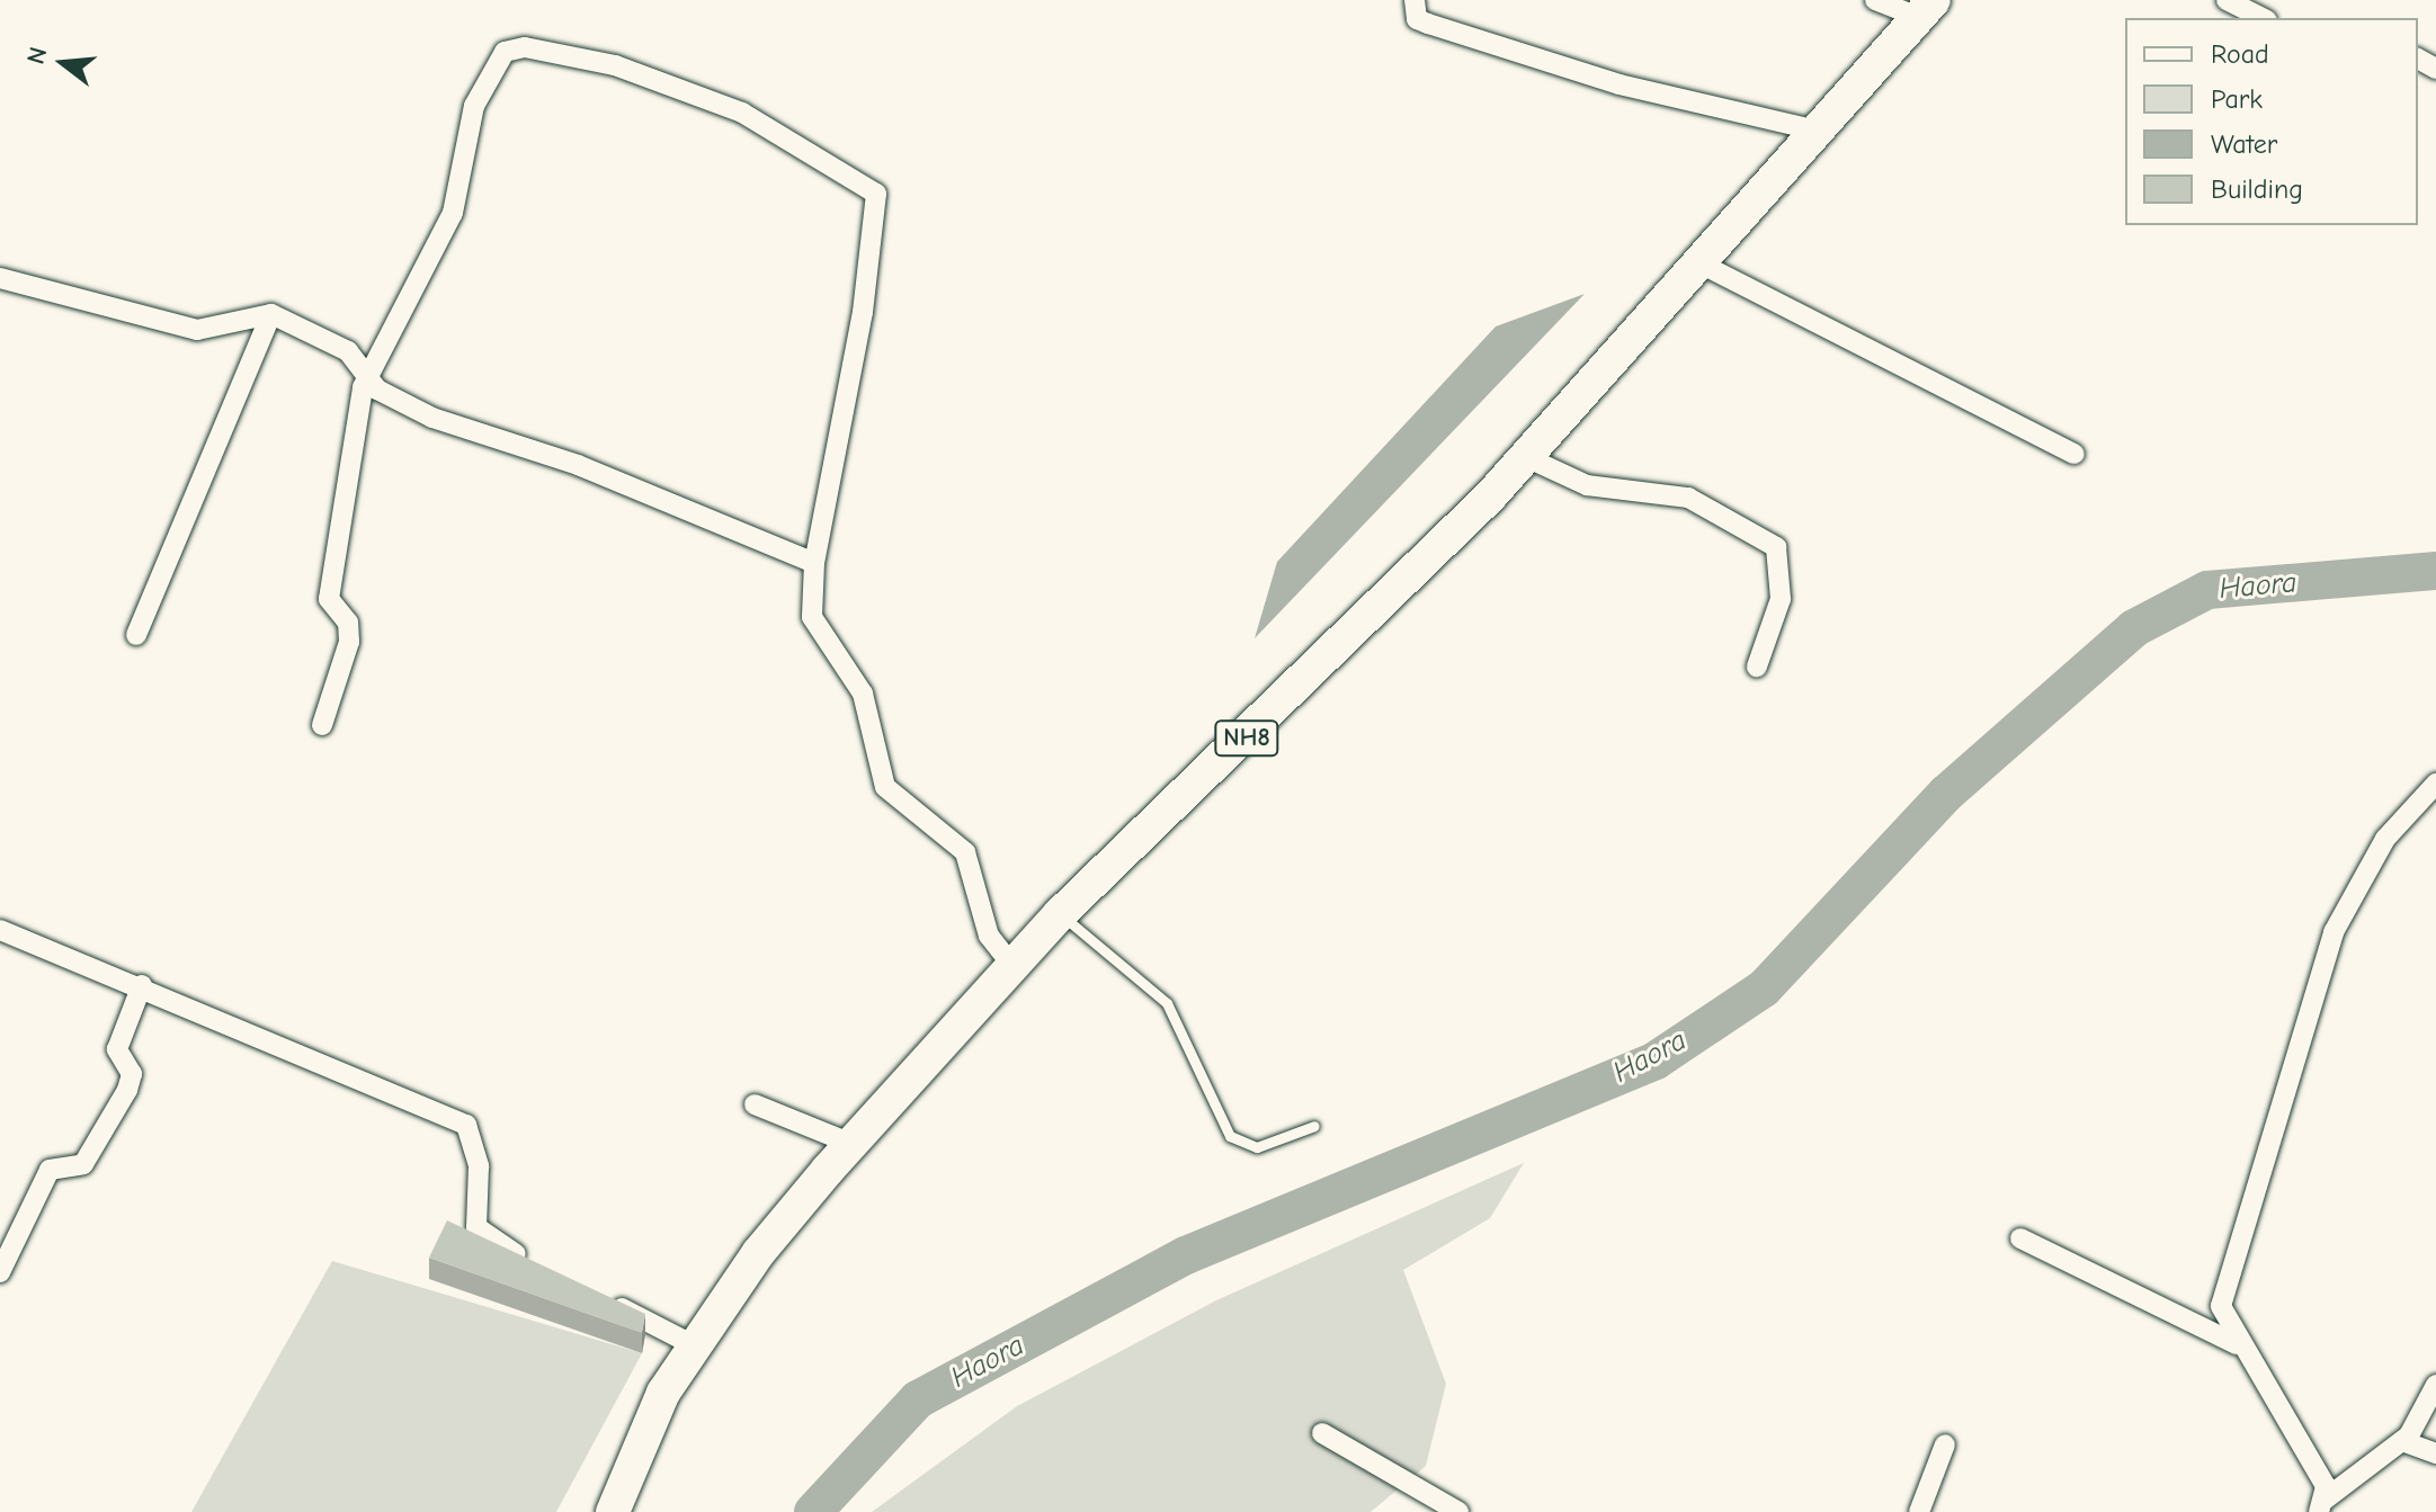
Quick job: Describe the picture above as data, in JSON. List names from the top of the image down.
{
  "streets": {
    "highway": ["NH8"]
  },
  "water": ["Haora"],
  "legend": [
    "Road",
    "Park",
    "Water",
    "Building"
  ],
  "north": "left"
}
